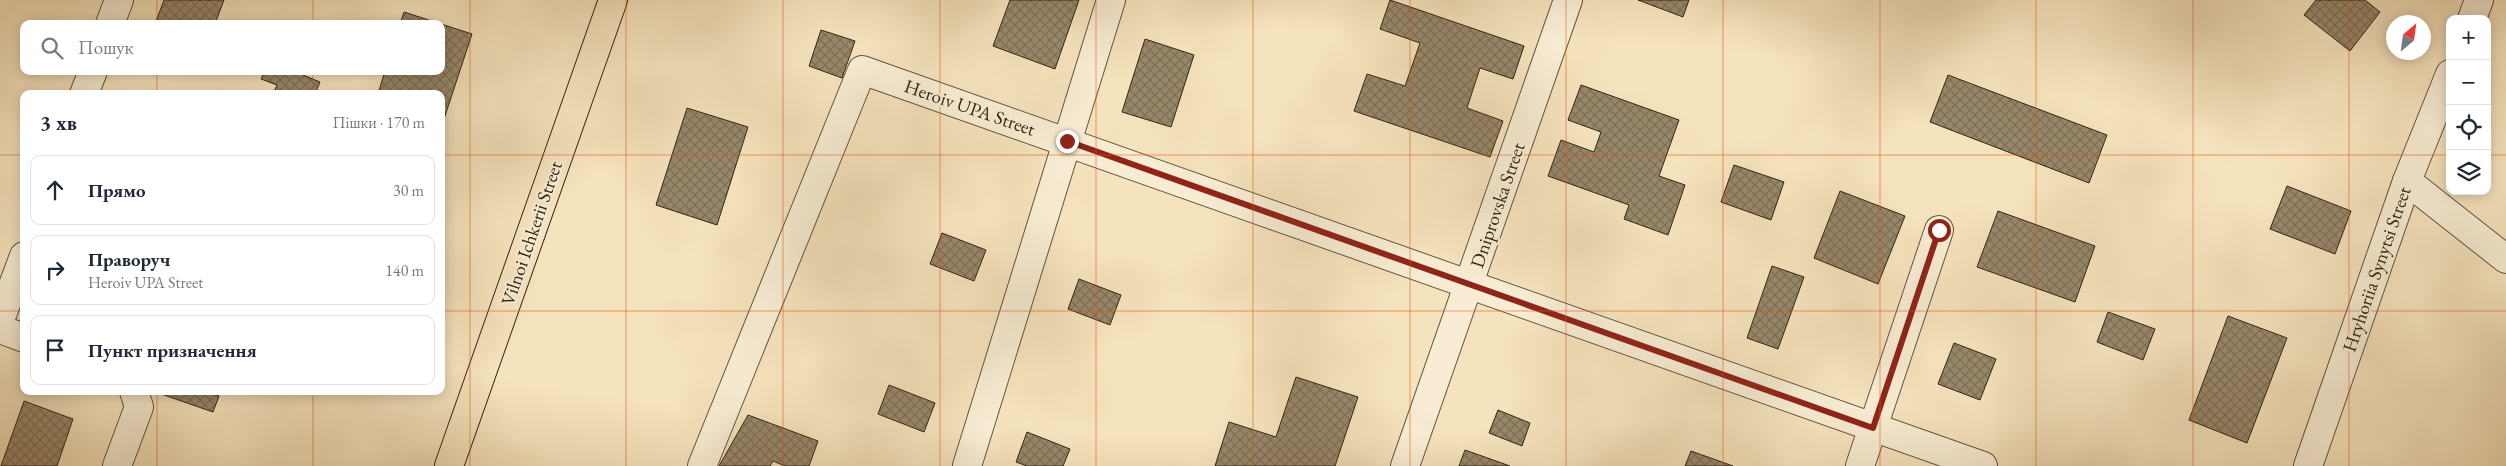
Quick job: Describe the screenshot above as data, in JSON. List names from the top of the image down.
{
  "streets": {
    "main road": ["Vilnoi Ichkerii Street"],
    "street": ["Heroiv UPA Street", "Dniprovska Street", "Hryhoriia Synytsi Street"]
  },
  "crossings": [
    ["Heroiv UPA Street", "Dniprovska Street"]
  ],
  "north": "top right",
  "page": {
    "map_buttons": ["+", "−"],
    "search": "Пошук",
    "heading": ["3 хв", "Пішки · 170 m"],
    "list": [
      ["Прямо", "30 m"],
      ["Праворуч", "Heroiv UPA Street", "140 m"],
      "Пункт призначення"
    ]
  }
}
